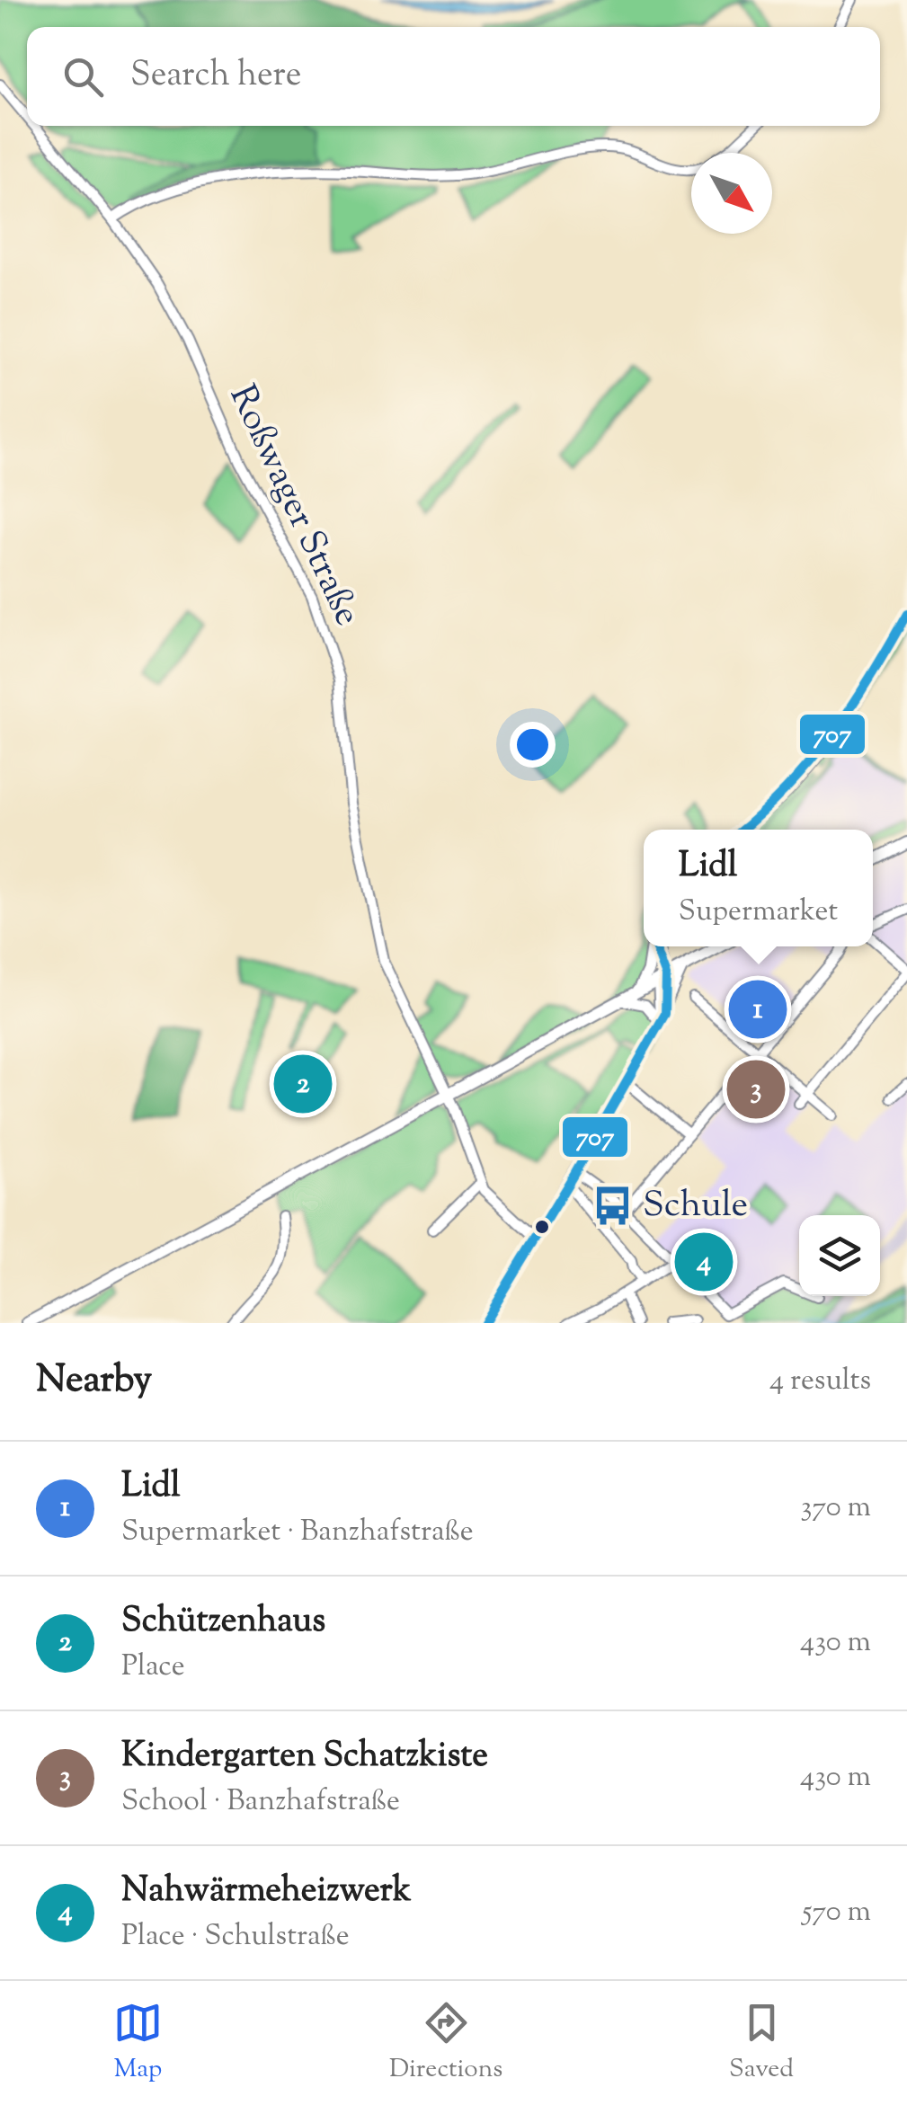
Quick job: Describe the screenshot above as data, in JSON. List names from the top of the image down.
{
  "streets": {
    "street": ["Roßwager Straße"]
  },
  "places": {
    "bus stop": ["Schule"]
  },
  "lines": ["transit line 707"],
  "north": "bottom right",
  "page": {
    "search": "Search here",
    "popup": ["Lidl", "Supermarket"],
    "pins": [
      "1",
      "2",
      "3",
      "4"
    ],
    "heading": ["Nearby", "4 results"],
    "list": [
      {
        "mark": "1",
        "name": "Lidl",
        "note": "Supermarket · Banzhafstraße",
        "value": "370 m"
      },
      {
        "mark": "2",
        "name": "Schützenhaus",
        "note": "Place",
        "value": "430 m"
      },
      {
        "mark": "3",
        "name": "Kindergarten Schatzkiste",
        "note": "School · Banzhafstraße",
        "value": "430 m"
      },
      {
        "mark": "4",
        "name": "Nahwärmeheizwerk",
        "note": "Place · Schulstraße",
        "value": "570 m"
      }
    ],
    "nav": ["Map", "Directions", "Saved"]
  }
}
